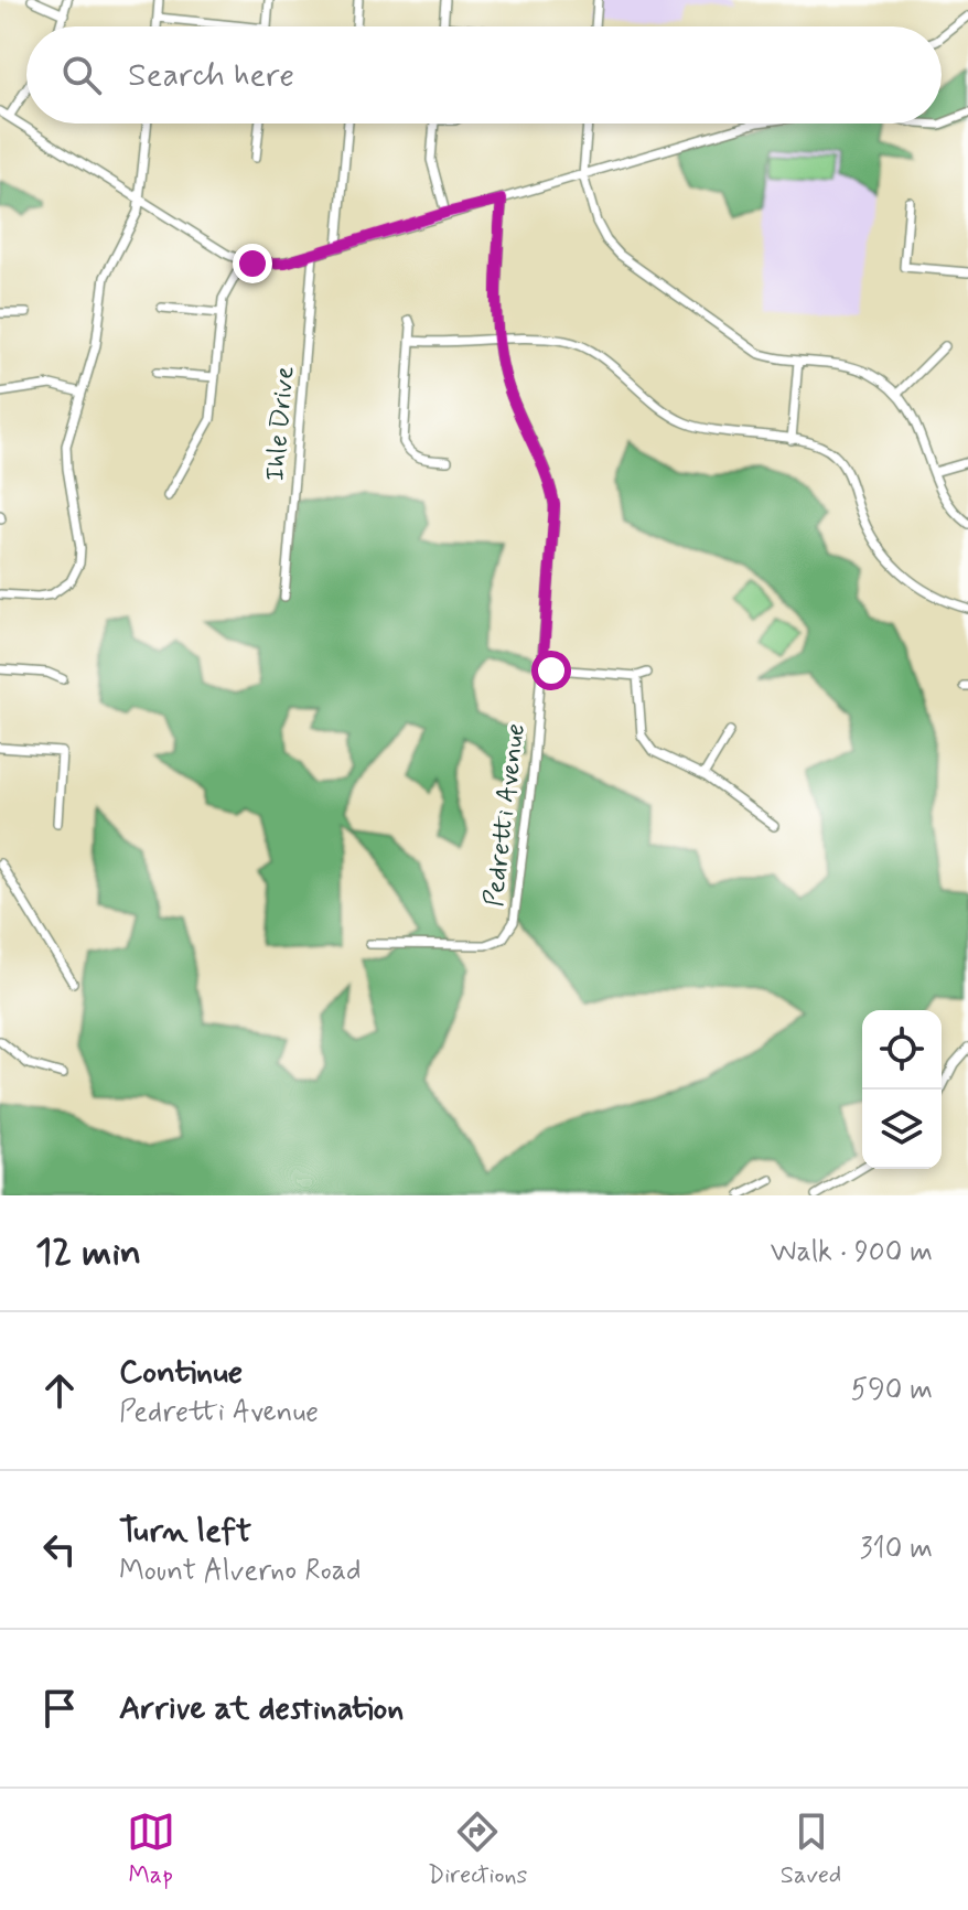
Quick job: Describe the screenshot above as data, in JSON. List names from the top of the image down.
{
  "streets": {
    "street": ["Ihle Drive", "Pedretti Avenue"]
  },
  "page": {
    "search": "Search here",
    "heading": ["12 min", "Walk · 900 m"],
    "list": [
      ["Continue", "Pedretti Avenue", "590 m"],
      ["Turn left", "Mount Alverno Road", "310 m"],
      "Arrive at destination"
    ],
    "nav": ["Map", "Directions", "Saved"]
  }
}
